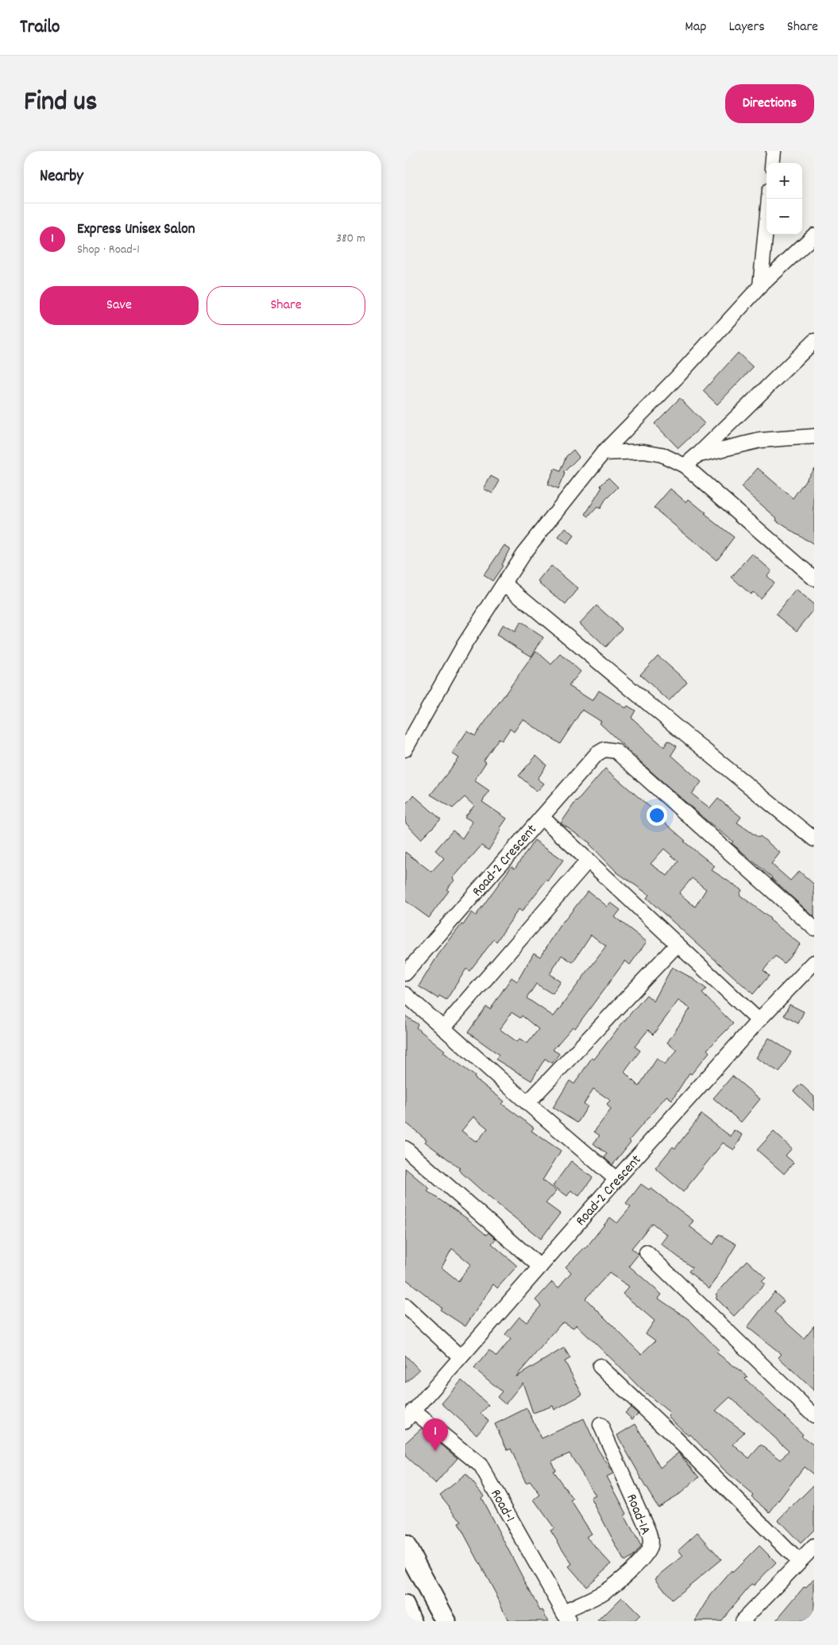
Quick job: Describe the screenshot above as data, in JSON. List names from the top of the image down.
{
  "streets": {
    "street": ["Road-2 Crescent", "Road-1", "Road-1A"]
  },
  "crossings": [
    ["Road-2 Crescent", "Road-1"],
    ["Road-1", "Road-1A"]
  ],
  "page": {
    "header": "Trailo",
    "nav": ["Map", "Layers", "Share"],
    "title": "Find us",
    "buttons": [
      "Directions",
      ["Save", "Share"]
    ],
    "heading": "Nearby",
    "map_buttons": ["+", "−"],
    "list": [
      {
        "mark": "1",
        "name": "Express Unisex Salon",
        "note": "Shop · Road-1",
        "value": "380 m"
      }
    ],
    "pins": "1"
  }
}
